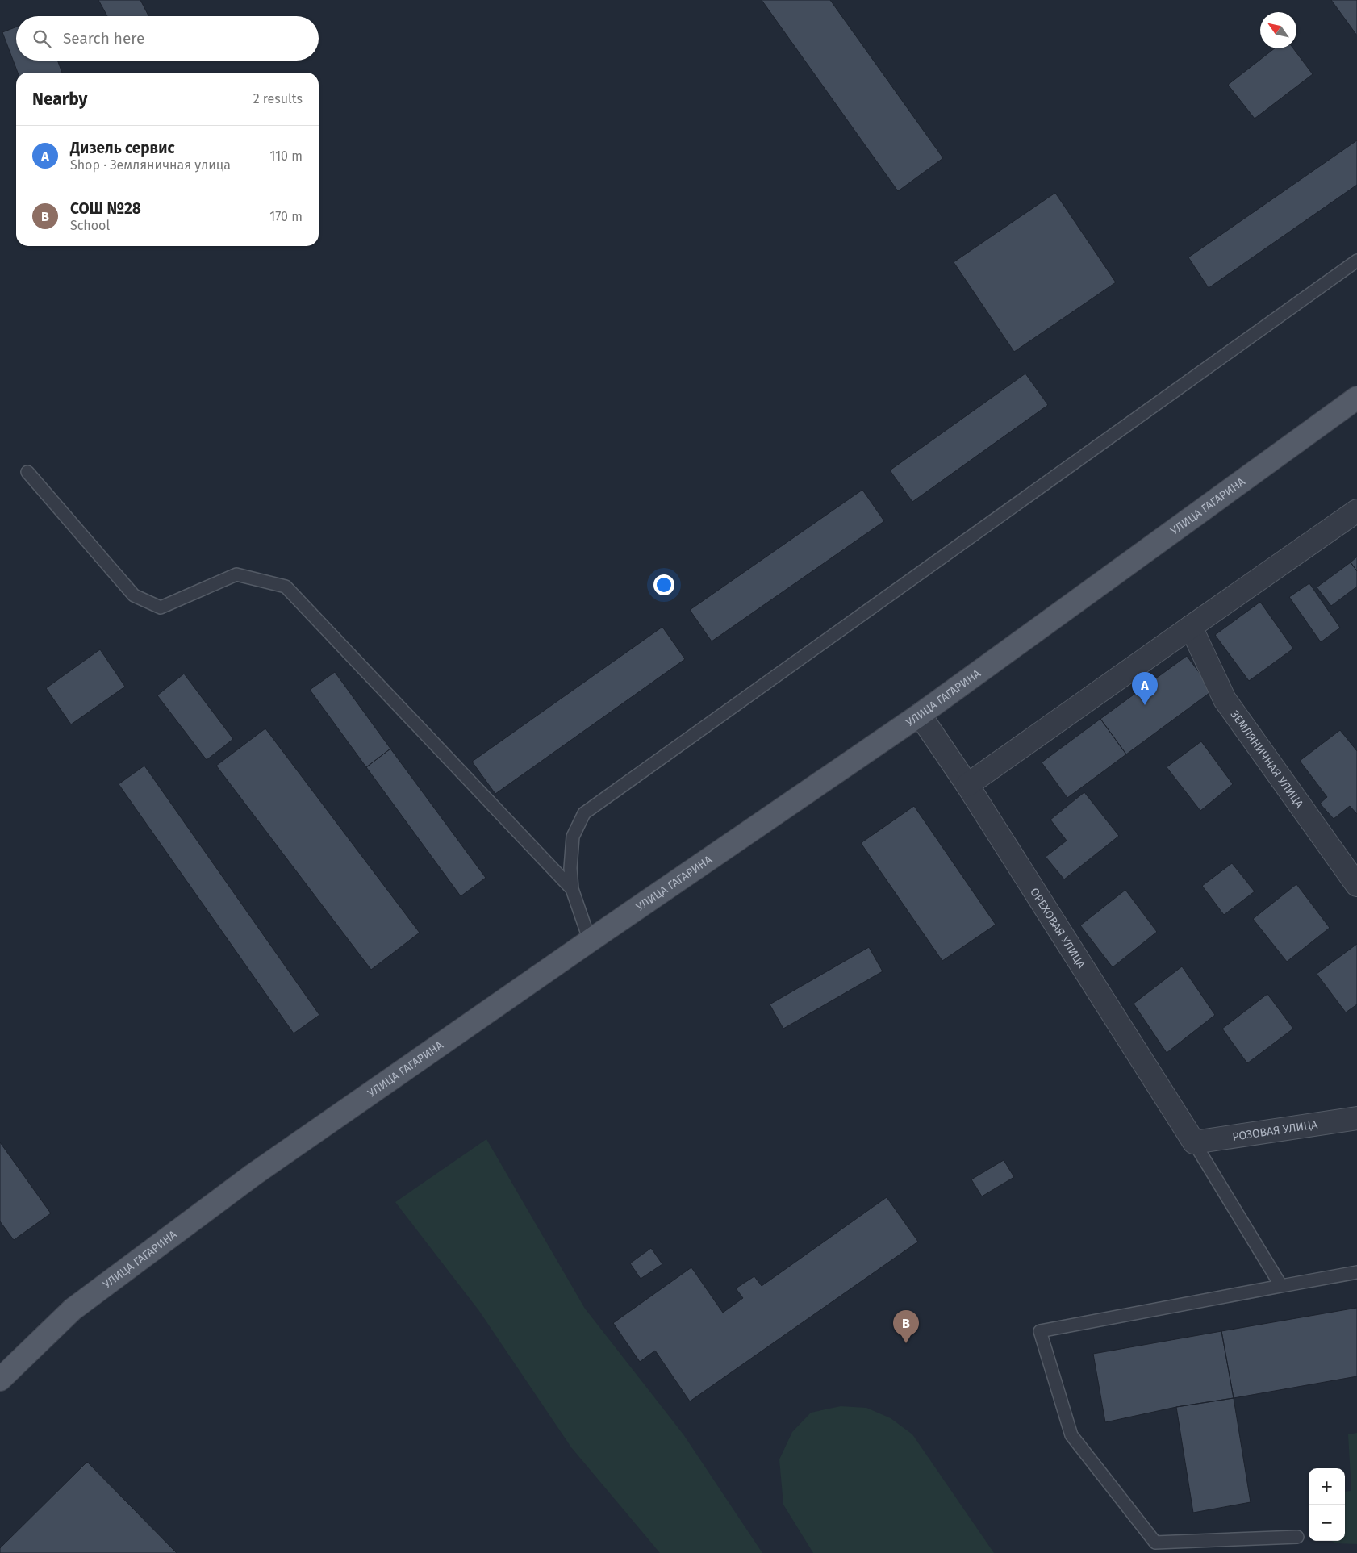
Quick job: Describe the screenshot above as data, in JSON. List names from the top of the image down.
{
  "streets": {
    "main road": ["УЛИЦА ГАГАРИНА"],
    "street": ["ЗЕМЛЯНИЧНАЯ УЛИЦА", "ОРЕХОВАЯ УЛИЦА", "РОЗОВАЯ УЛИЦА"]
  },
  "crossings": [
    ["УЛИЦА ГАГАРИНА", "ОРЕХОВАЯ УЛИЦА"],
    ["ОРЕХОВАЯ УЛИЦА", "РОЗОВАЯ УЛИЦА"]
  ],
  "north": "top left",
  "page": {
    "search": "Search here",
    "heading": ["Nearby", "2 results"],
    "list": [
      {
        "mark": "A",
        "name": "Дизель сервис",
        "note": "Shop · Земляничная улица",
        "value": "110 m"
      },
      {
        "mark": "B",
        "name": "СОШ №28",
        "note": "School",
        "value": "170 m"
      }
    ],
    "pins": ["A", "B"],
    "map_buttons": ["+", "−"]
  }
}
